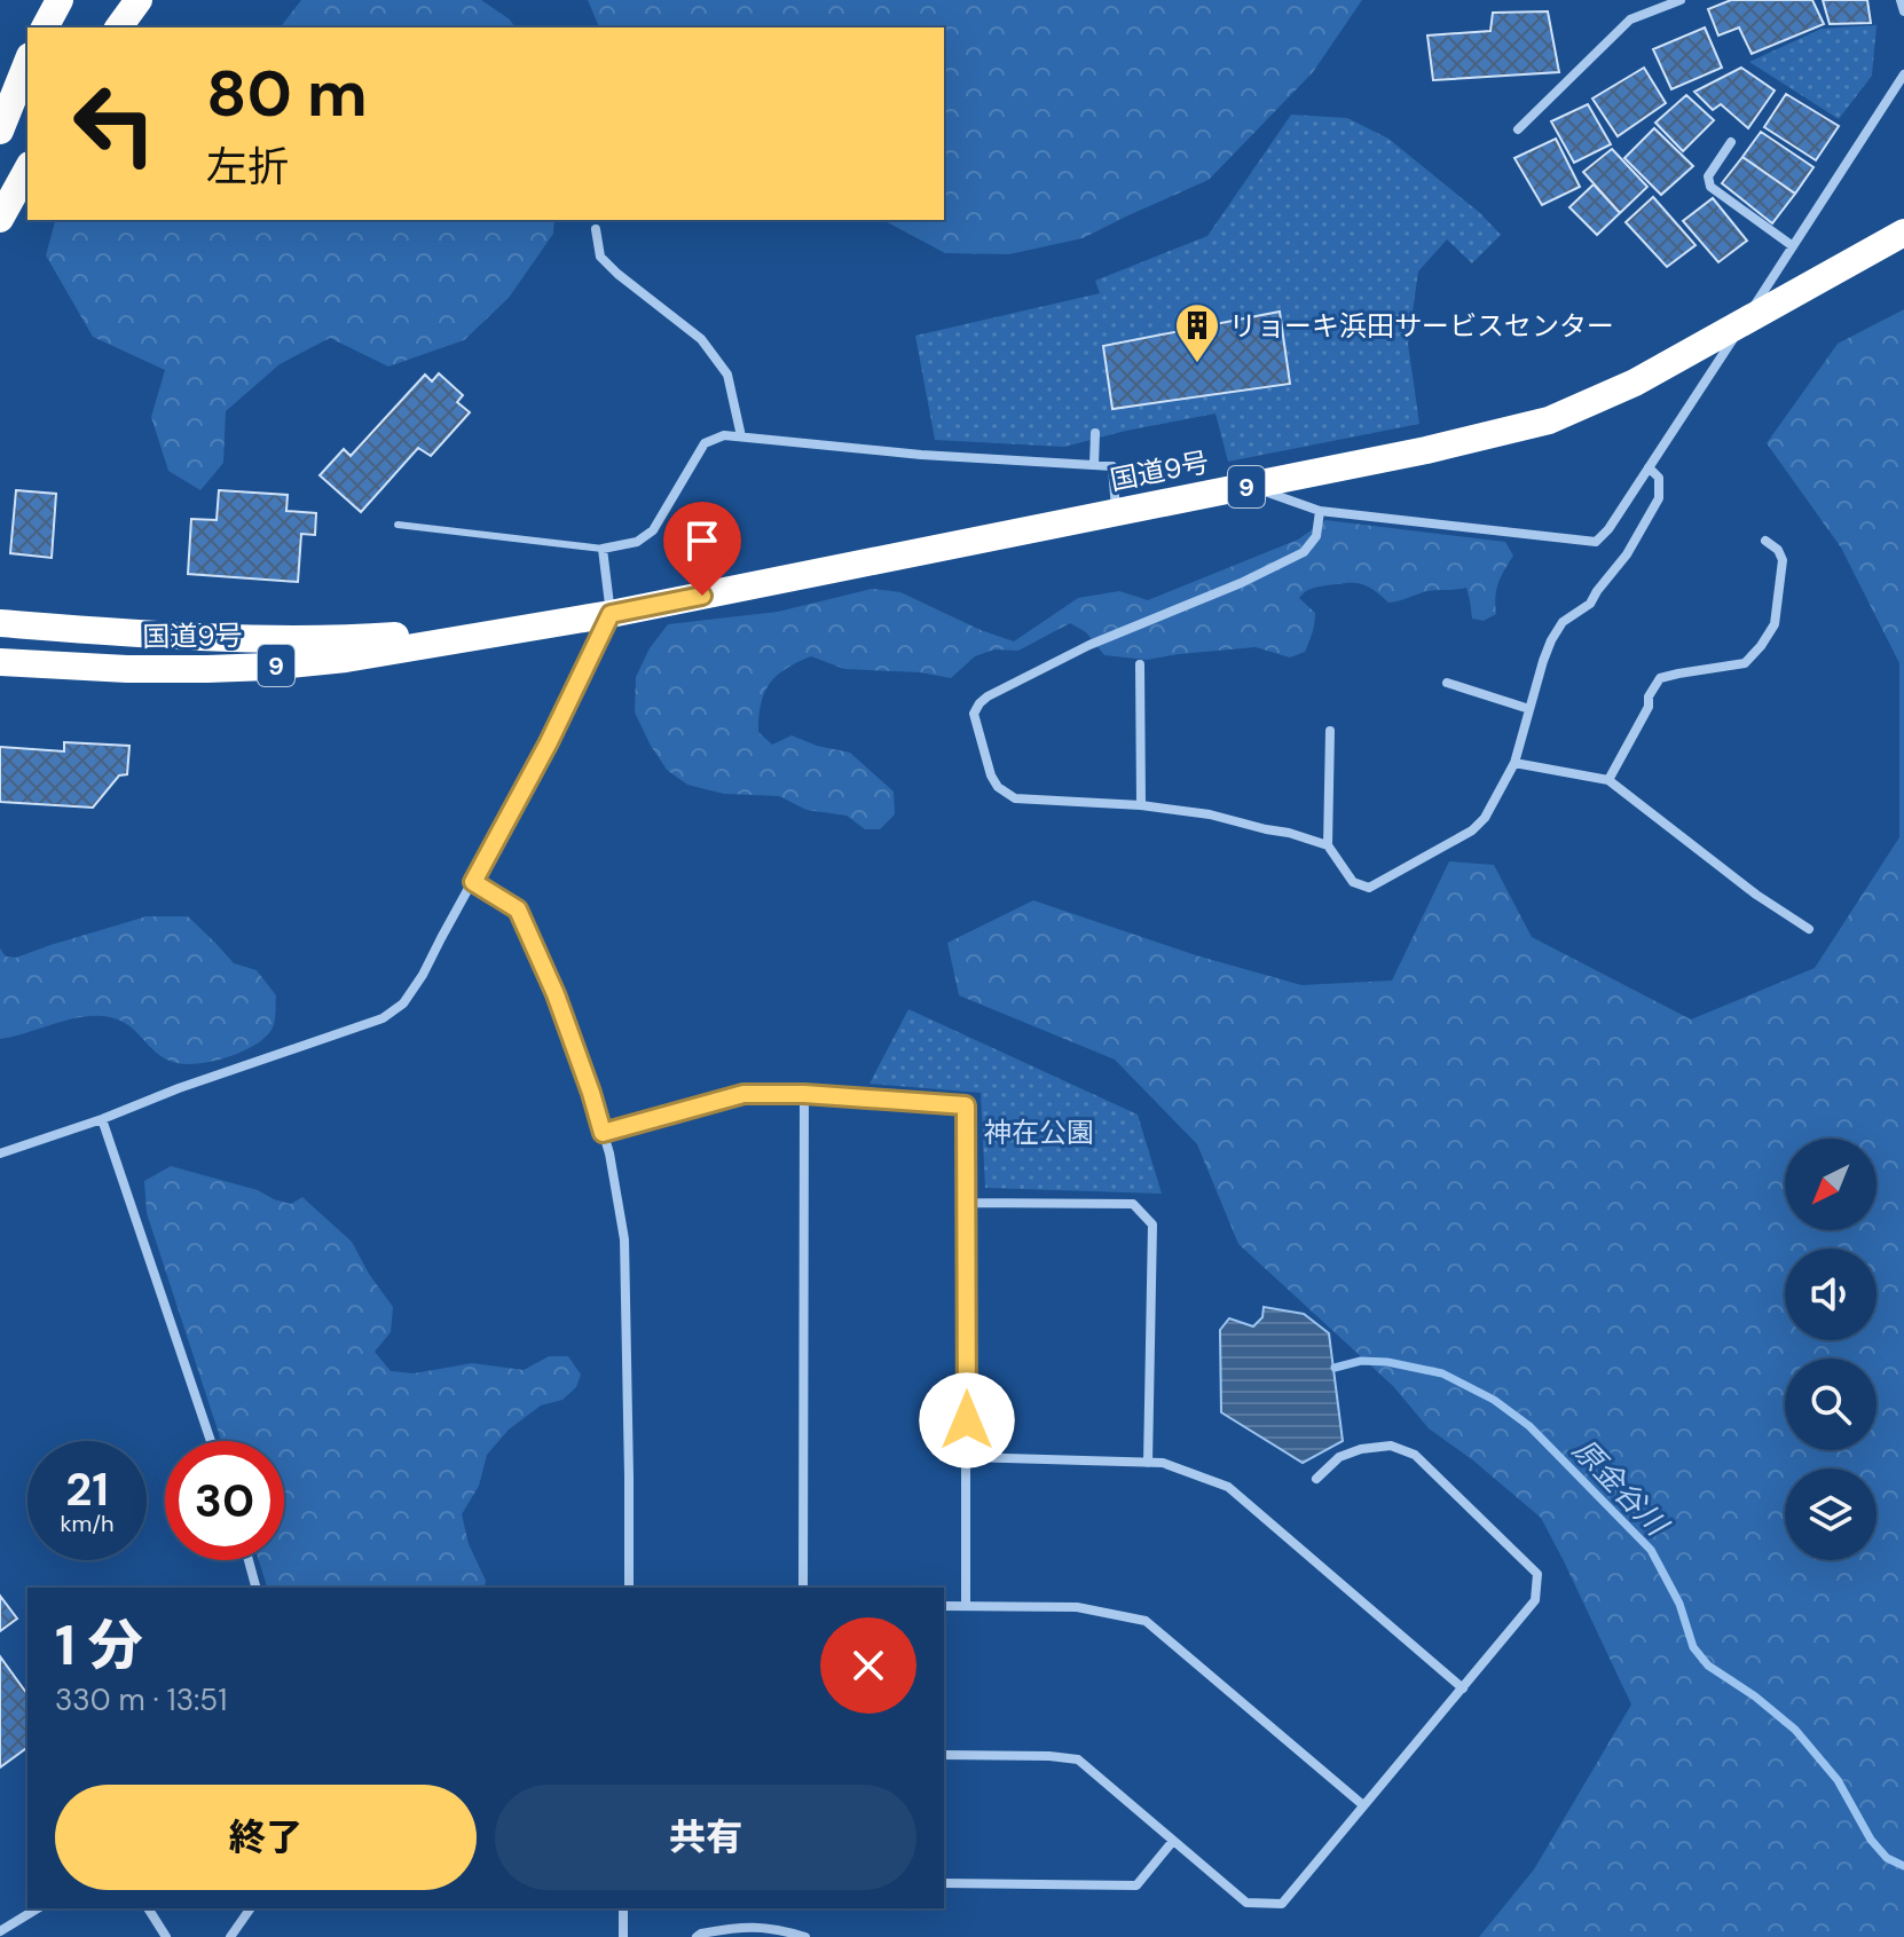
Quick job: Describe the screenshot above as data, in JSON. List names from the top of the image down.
{
  "streets": {
    "highway": ["国道9号", "9"]
  },
  "water": ["原金谷川"],
  "parks": ["神在公園"],
  "places": {
    "building": ["リョーキ浜田サービスセンター"]
  },
  "north": "bottom left",
  "page": {
    "turn": ["80 m", "左折"],
    "speed": "21 km/h",
    "limit": "30",
    "heading": ["1 分", "330 m · 13:51"],
    "buttons": ["終了", "共有"]
  }
}
